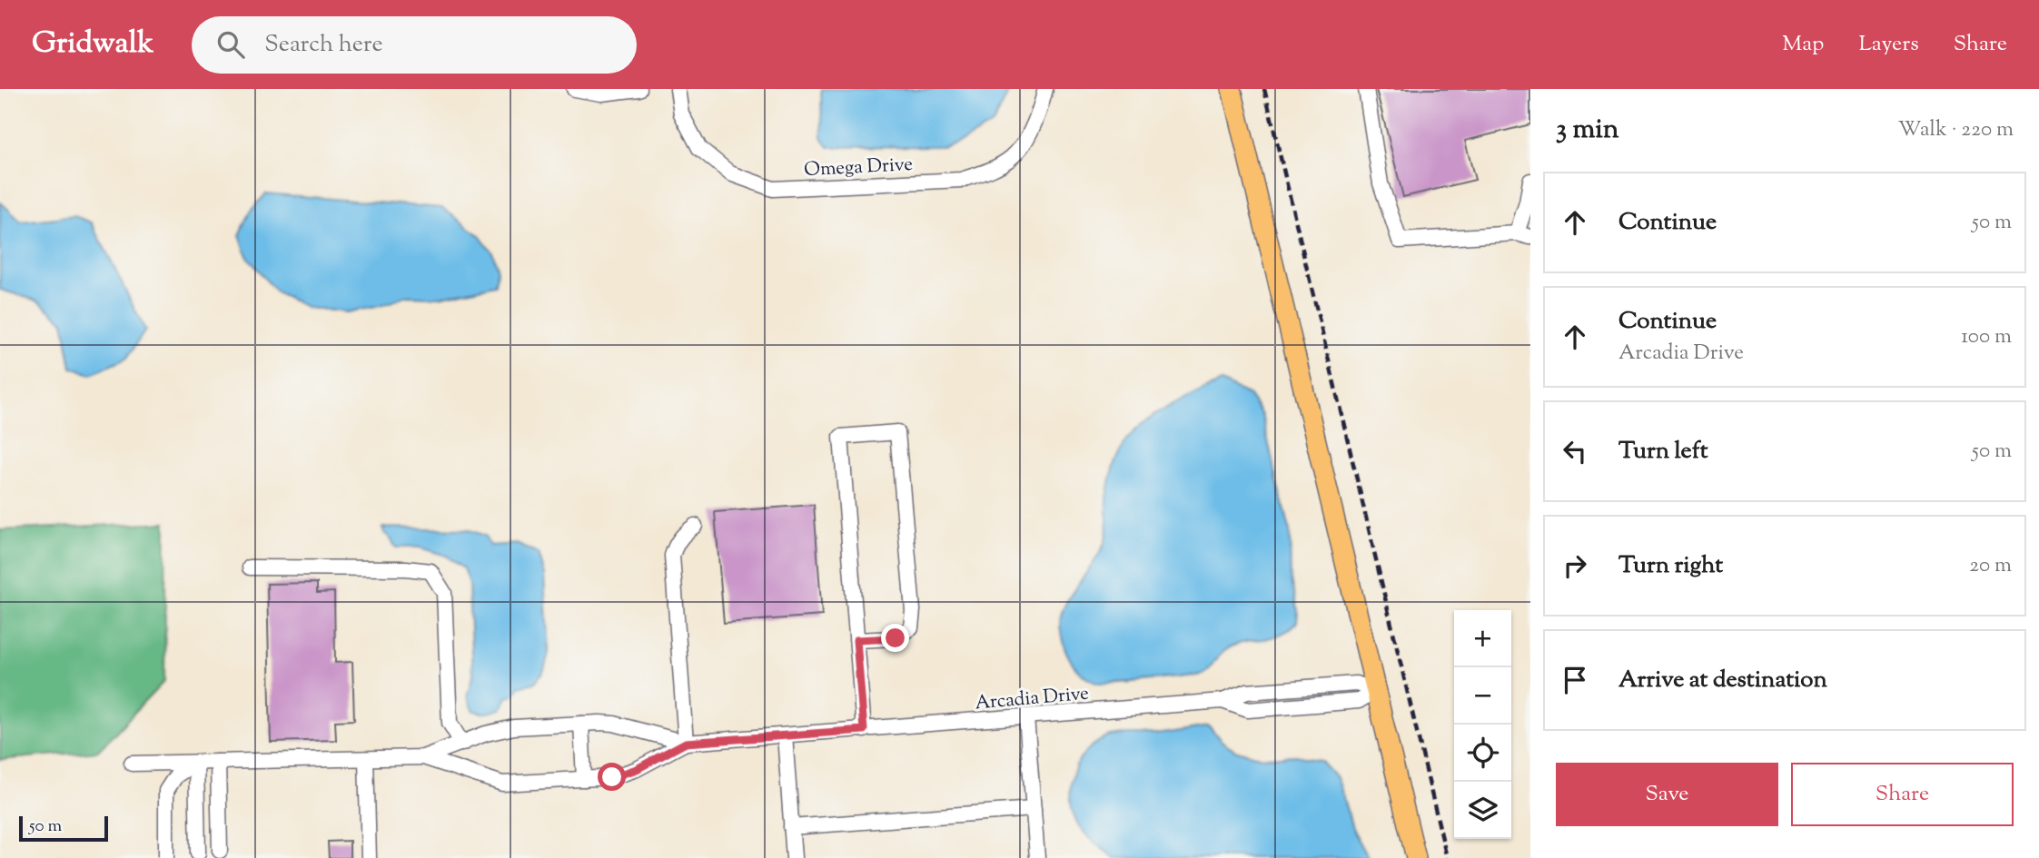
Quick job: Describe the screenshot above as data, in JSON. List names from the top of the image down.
{
  "streets": {
    "street": ["Omega Drive", "Arcadia Drive"]
  },
  "scale_bar": "50 m",
  "page": {
    "header": "Gridwalk",
    "search": "Search here",
    "nav": ["Map", "Layers", "Share"],
    "heading": ["3 min", "Walk · 220 m"],
    "list": [
      ["Continue", "50 m"],
      ["Continue", "Arcadia Drive", "100 m"],
      ["Turn left", "50 m"],
      ["Turn right", "20 m"],
      "Arrive at destination"
    ],
    "map_buttons": ["+", "−"],
    "buttons": ["Save", "Share"],
    "scale": "50 m"
  }
}
